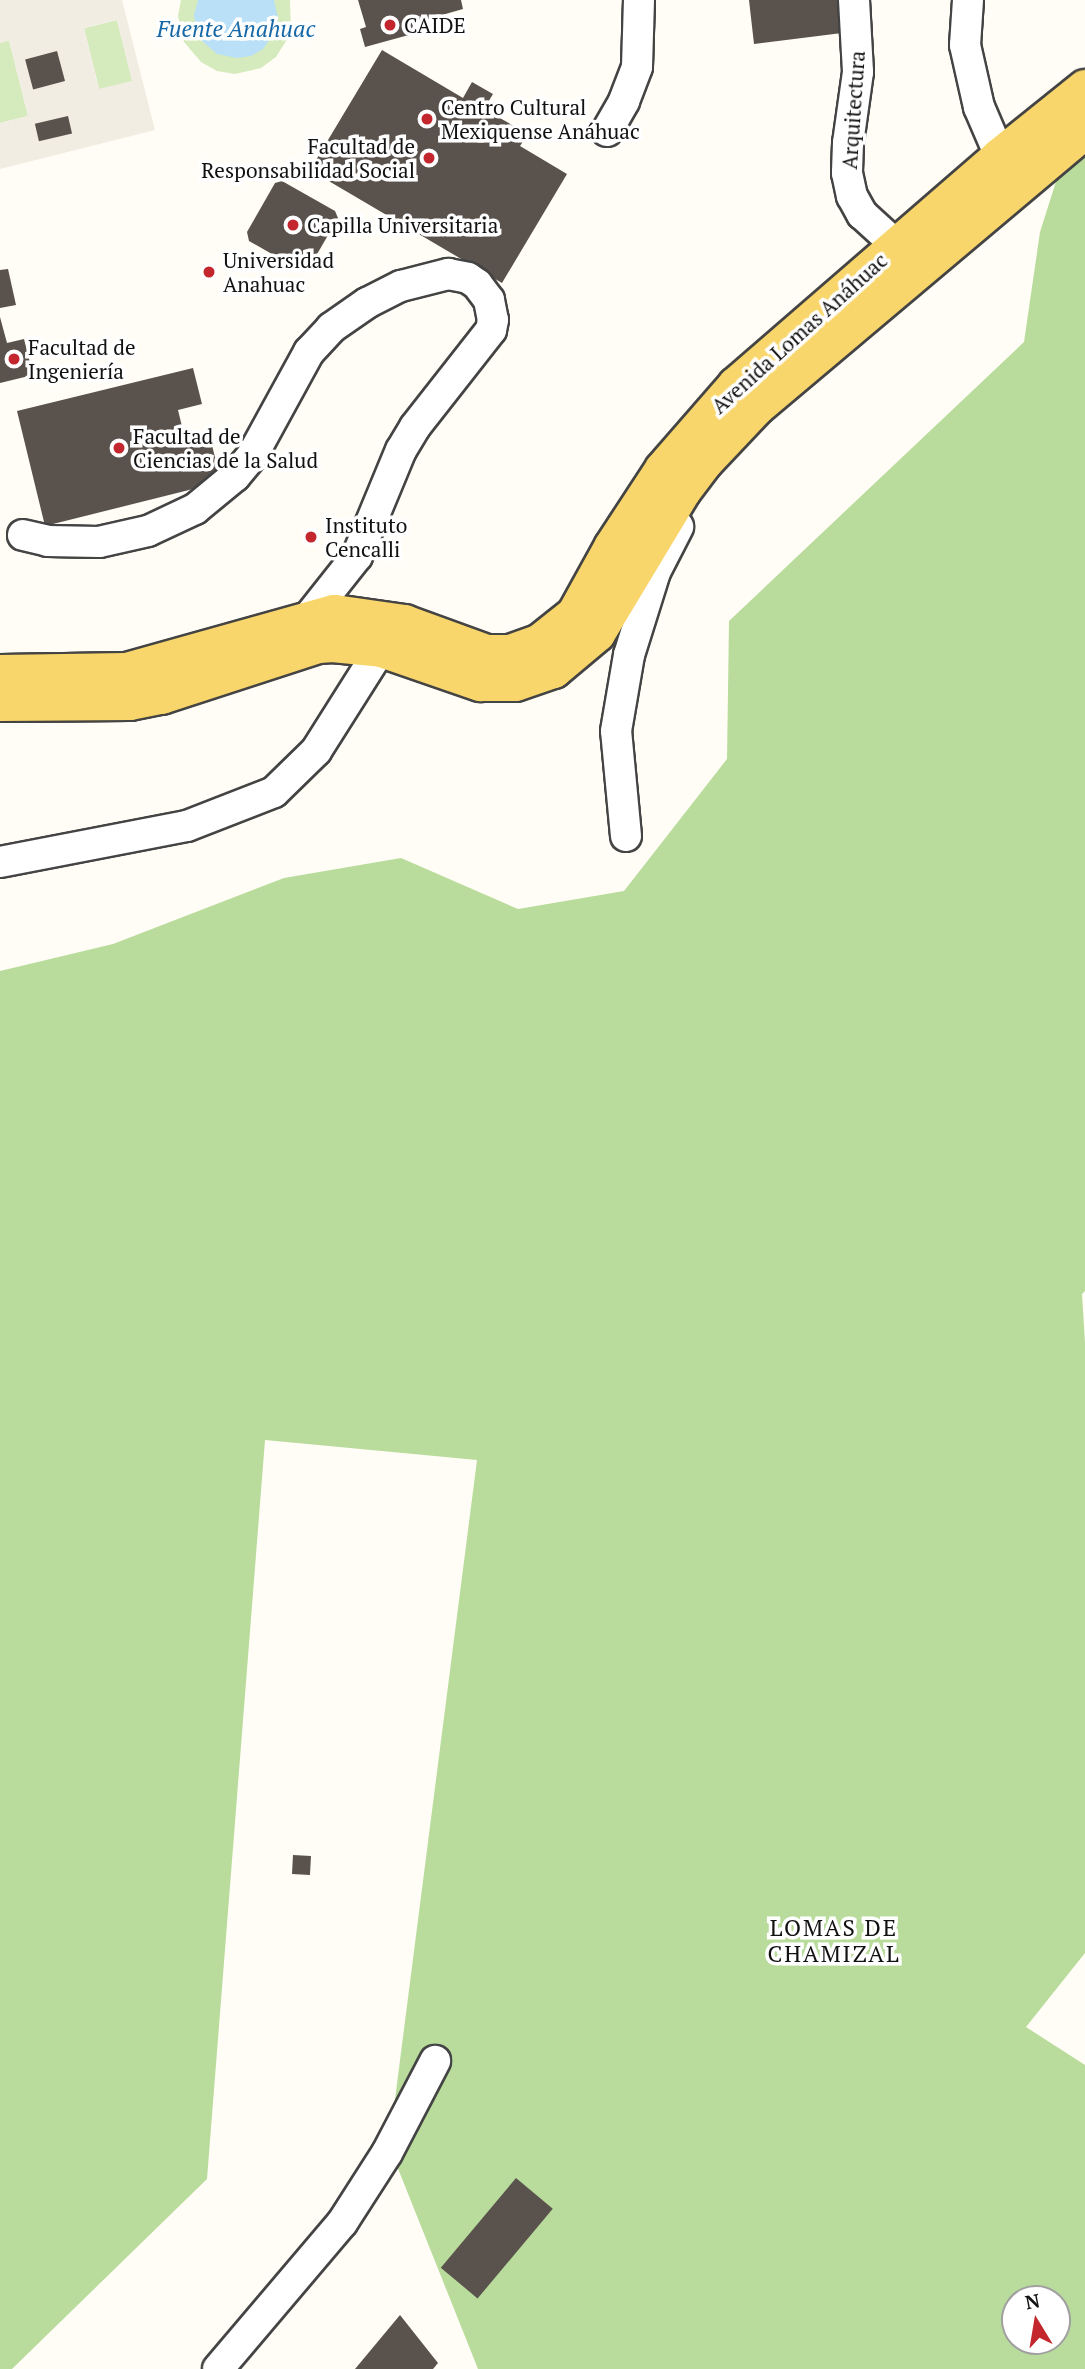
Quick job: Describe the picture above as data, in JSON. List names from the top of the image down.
{
  "streets": {
    "main road": ["Avenida Lomas Anáhuac"],
    "street": ["Arquitectura"]
  },
  "crossings": [
    ["Arquitectura", "Avenida Lomas Anáhuac"]
  ],
  "districts": ["LOMAS DE CHAMIZAL"],
  "water": ["Fuente Anahuac"],
  "places": [
    "CAIDE",
    "Centro Cultural Mexiquense Anáhuac",
    "Facultad de Responsabilidad Social",
    "Capilla Universitaria",
    "Universidad Anahuac",
    "Facultad de Ingeniería",
    "Facultad de Ciencias de la Salud",
    "Instituto Cencalli"
  ],
  "north": "top"
}
